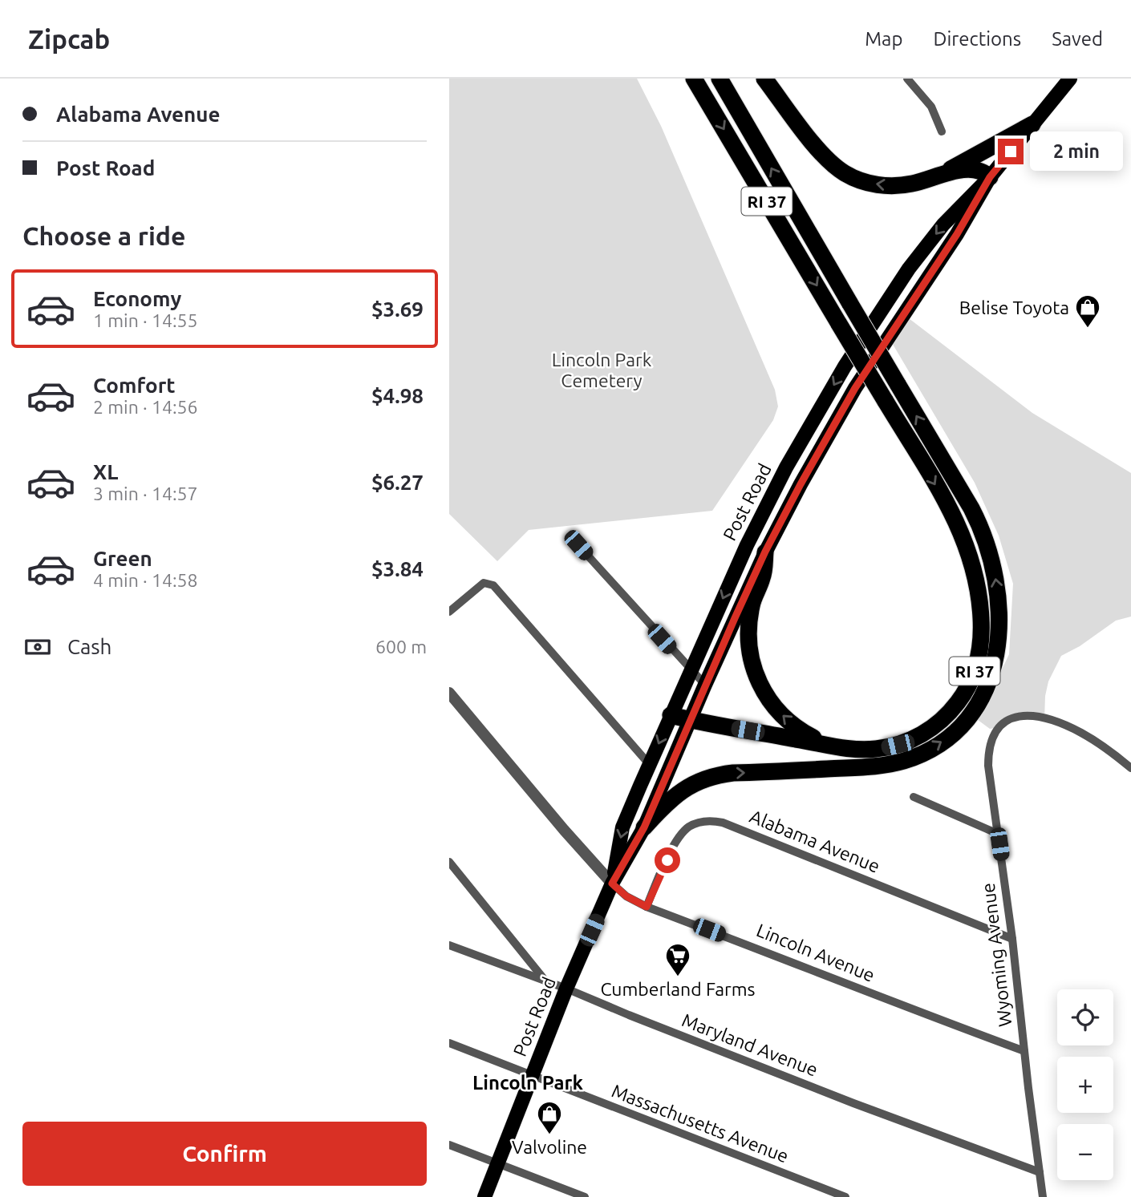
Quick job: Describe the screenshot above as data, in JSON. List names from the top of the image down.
{
  "streets": {
    "highway": ["RI 37"],
    "main road": ["Post Road"],
    "street": [
      "Alabama Avenue",
      "Lincoln Avenue",
      "Wyoming Avenue",
      "Maryland Avenue",
      "Massachusetts Avenue"
    ]
  },
  "crossings": [
    ["Post Road", "Lincoln Avenue"],
    ["Post Road", "Maryland Avenue"],
    ["Post Road", "Massachusetts Avenue"],
    ["Alabama Avenue", "Lincoln Avenue"],
    ["Alabama Avenue", "Wyoming Avenue"],
    ["Lincoln Avenue", "Wyoming Avenue"],
    ["Wyoming Avenue", "Maryland Avenue"]
  ],
  "districts": ["Lincoln Park"],
  "parks": ["Lincoln Park Cemetery"],
  "places": {
    "shop": ["Belise Toyota", "Valvoline"],
    "supermarket": ["Cumberland Farms"]
  },
  "page": {
    "header": "Zipcab",
    "nav": ["Map", "Directions", "Saved"],
    "banner": ["Alabama Avenue", "Post Road"],
    "bubble": "2 min",
    "heading": "Choose a ride",
    "list": [
      {
        "name": "Economy",
        "note": "1 min · 14:55",
        "value": "$3.69"
      },
      {
        "name": "Comfort",
        "note": "2 min · 14:56",
        "value": "$4.98"
      },
      {
        "name": "XL",
        "note": "3 min · 14:57",
        "value": "$6.27"
      },
      {
        "name": "Green",
        "note": "4 min · 14:58",
        "value": "$3.84"
      }
    ],
    "pay": ["Cash", "600 m"],
    "map_buttons": ["+", "−"],
    "buttons": "Confirm"
  }
}
